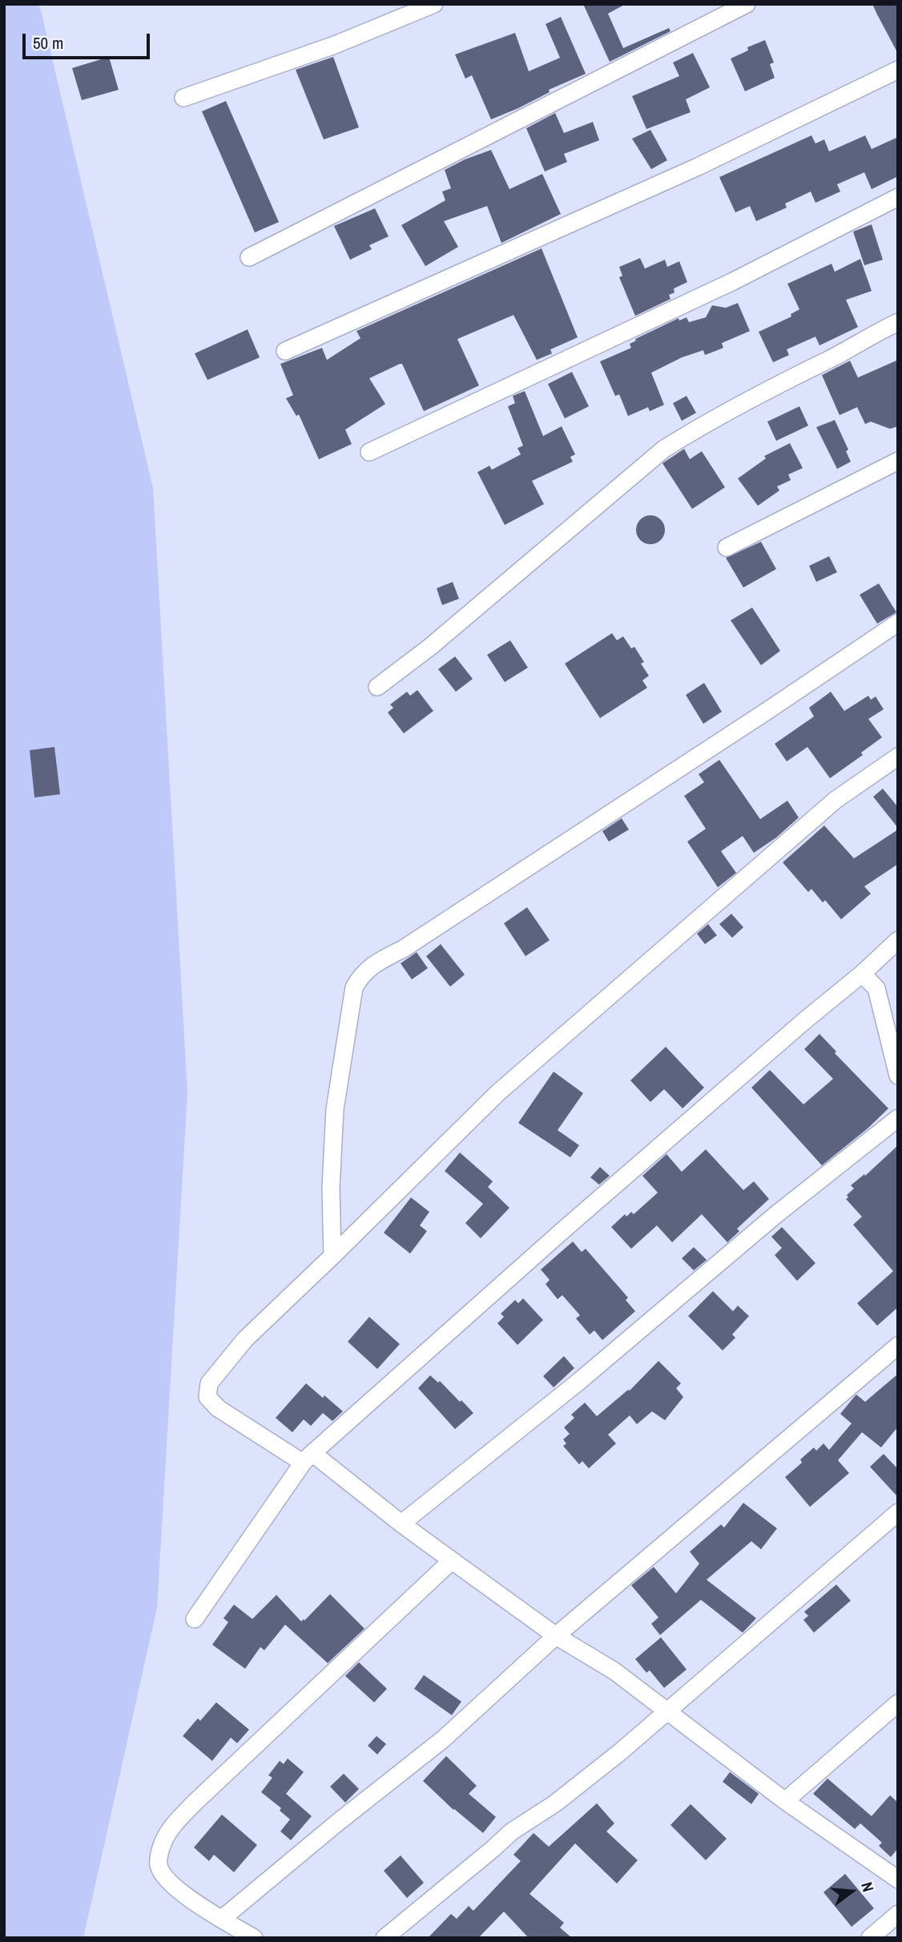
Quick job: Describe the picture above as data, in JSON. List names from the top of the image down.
{
  "scale_bar": "50 m",
  "north": "right"
}
